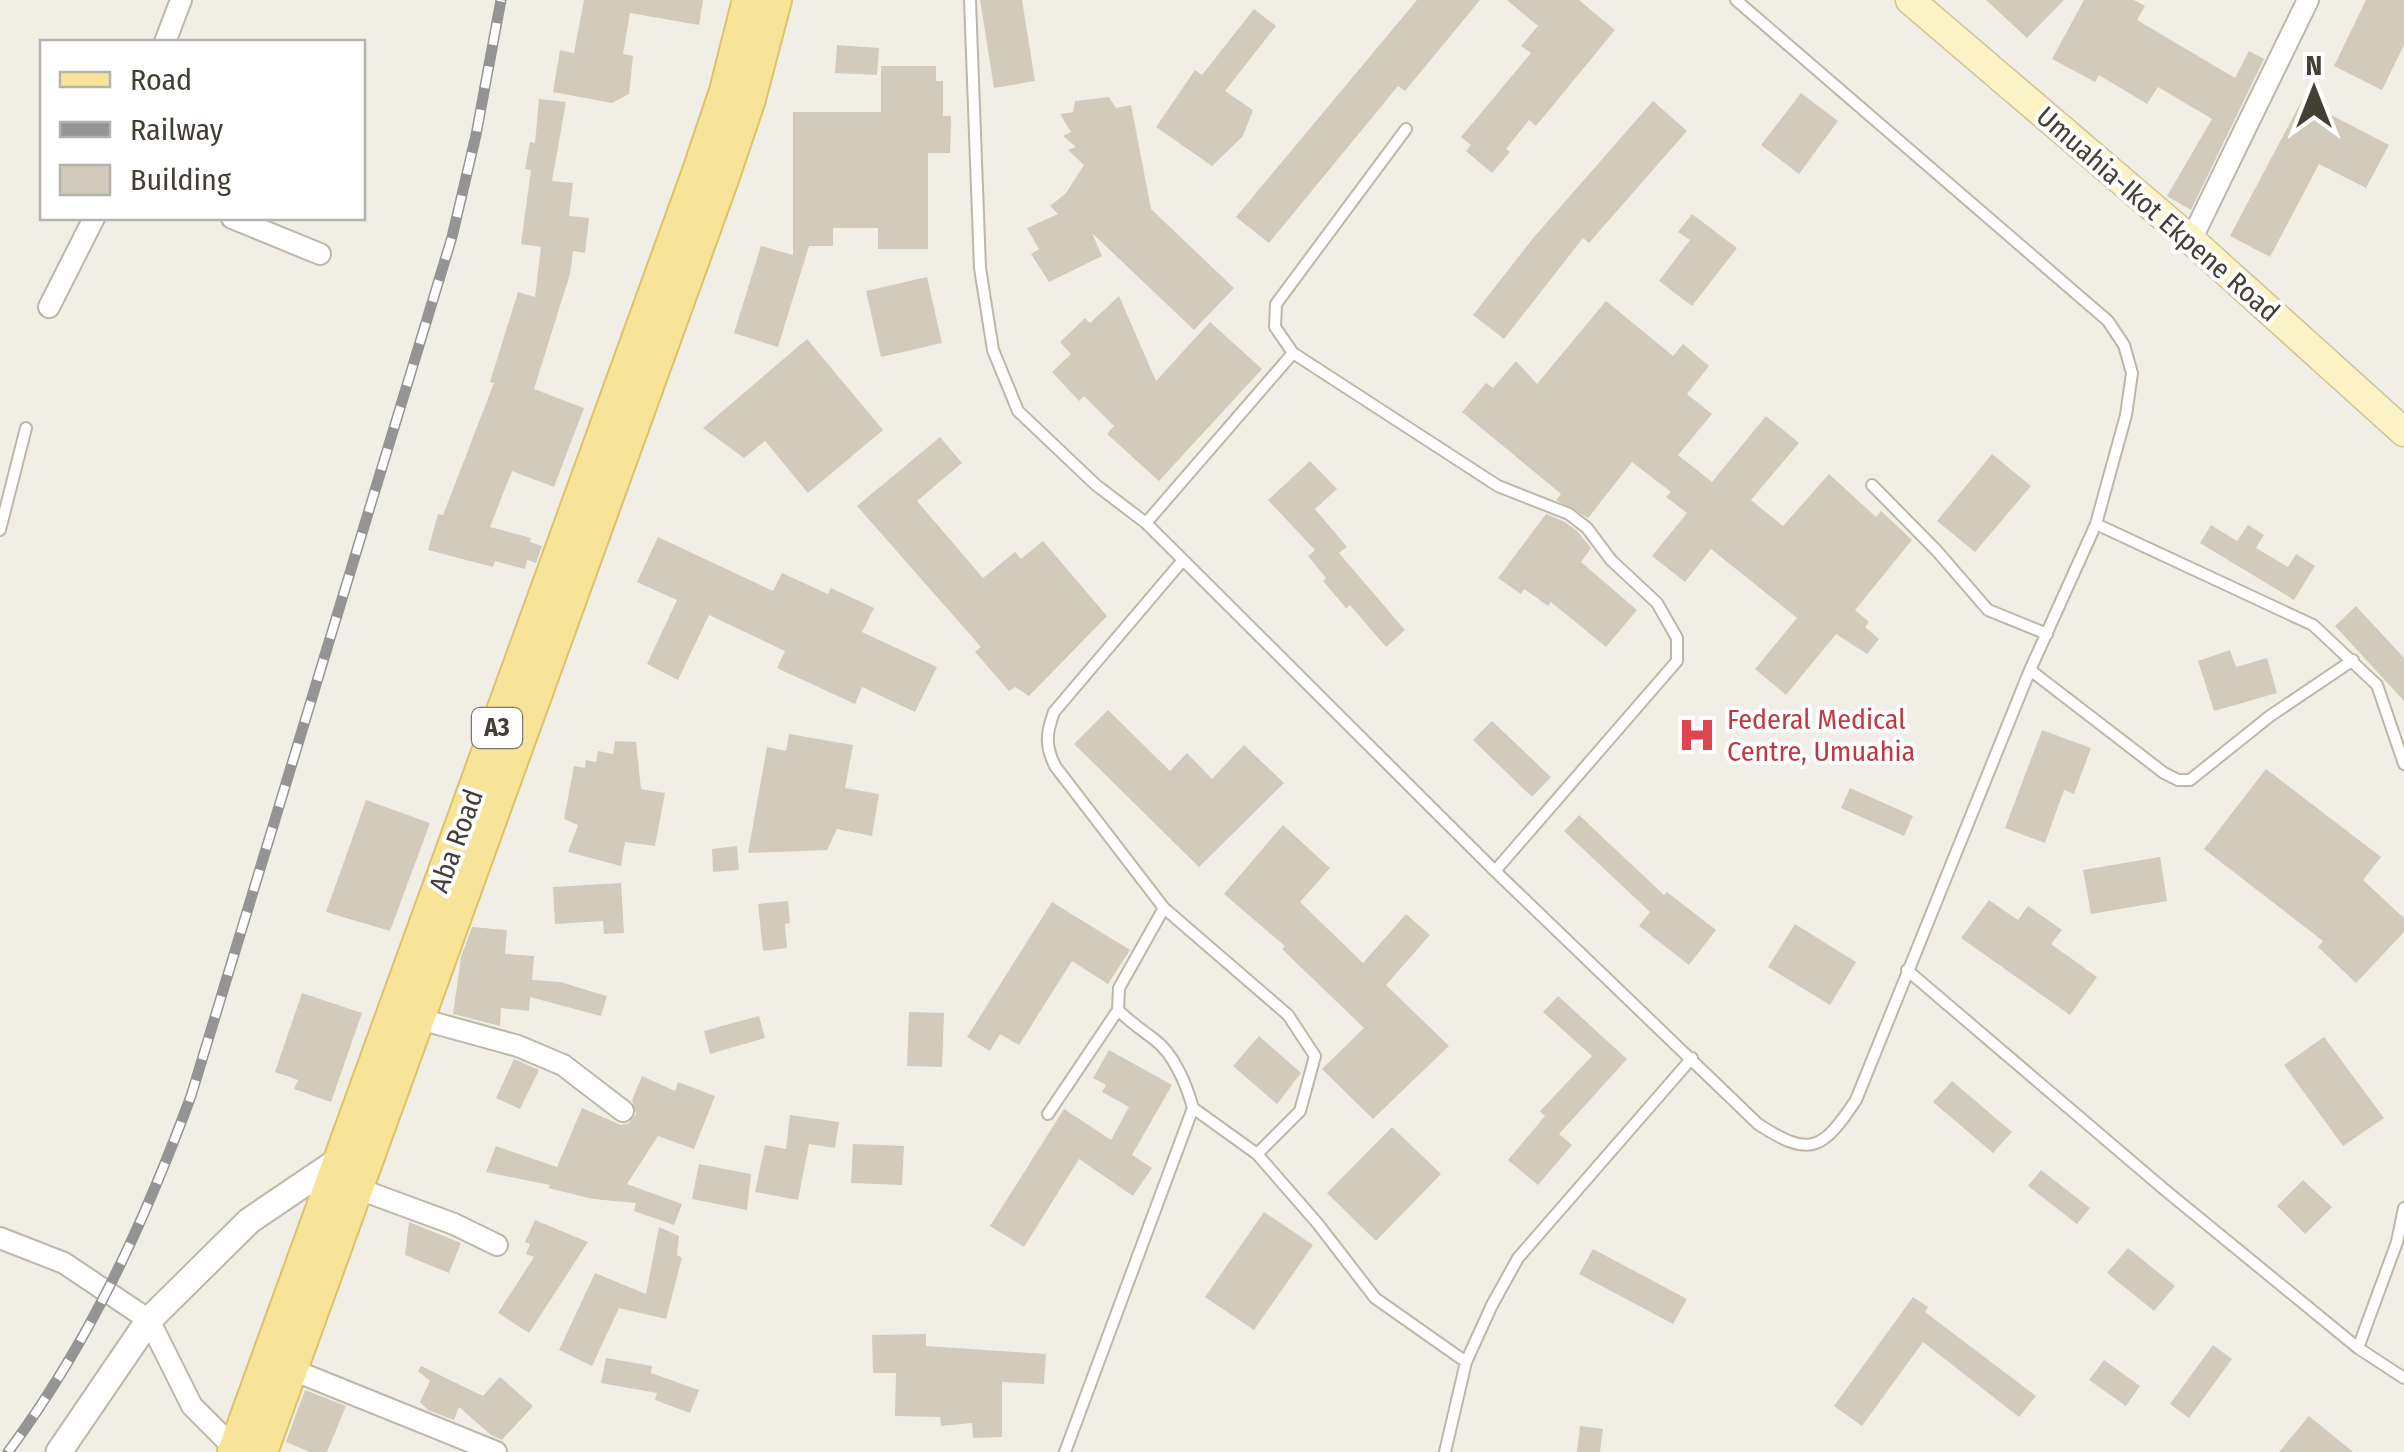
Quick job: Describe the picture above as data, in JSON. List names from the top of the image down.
{
  "streets": {
    "main road": ["Umuahia-Ikot Ekpene Road", "A3", "Aba Road"]
  },
  "places": {
    "hospital": ["Federal Medical Centre, Umuahia"]
  },
  "legend": ["Road", "Railway", "Building"],
  "north": "top"
}
